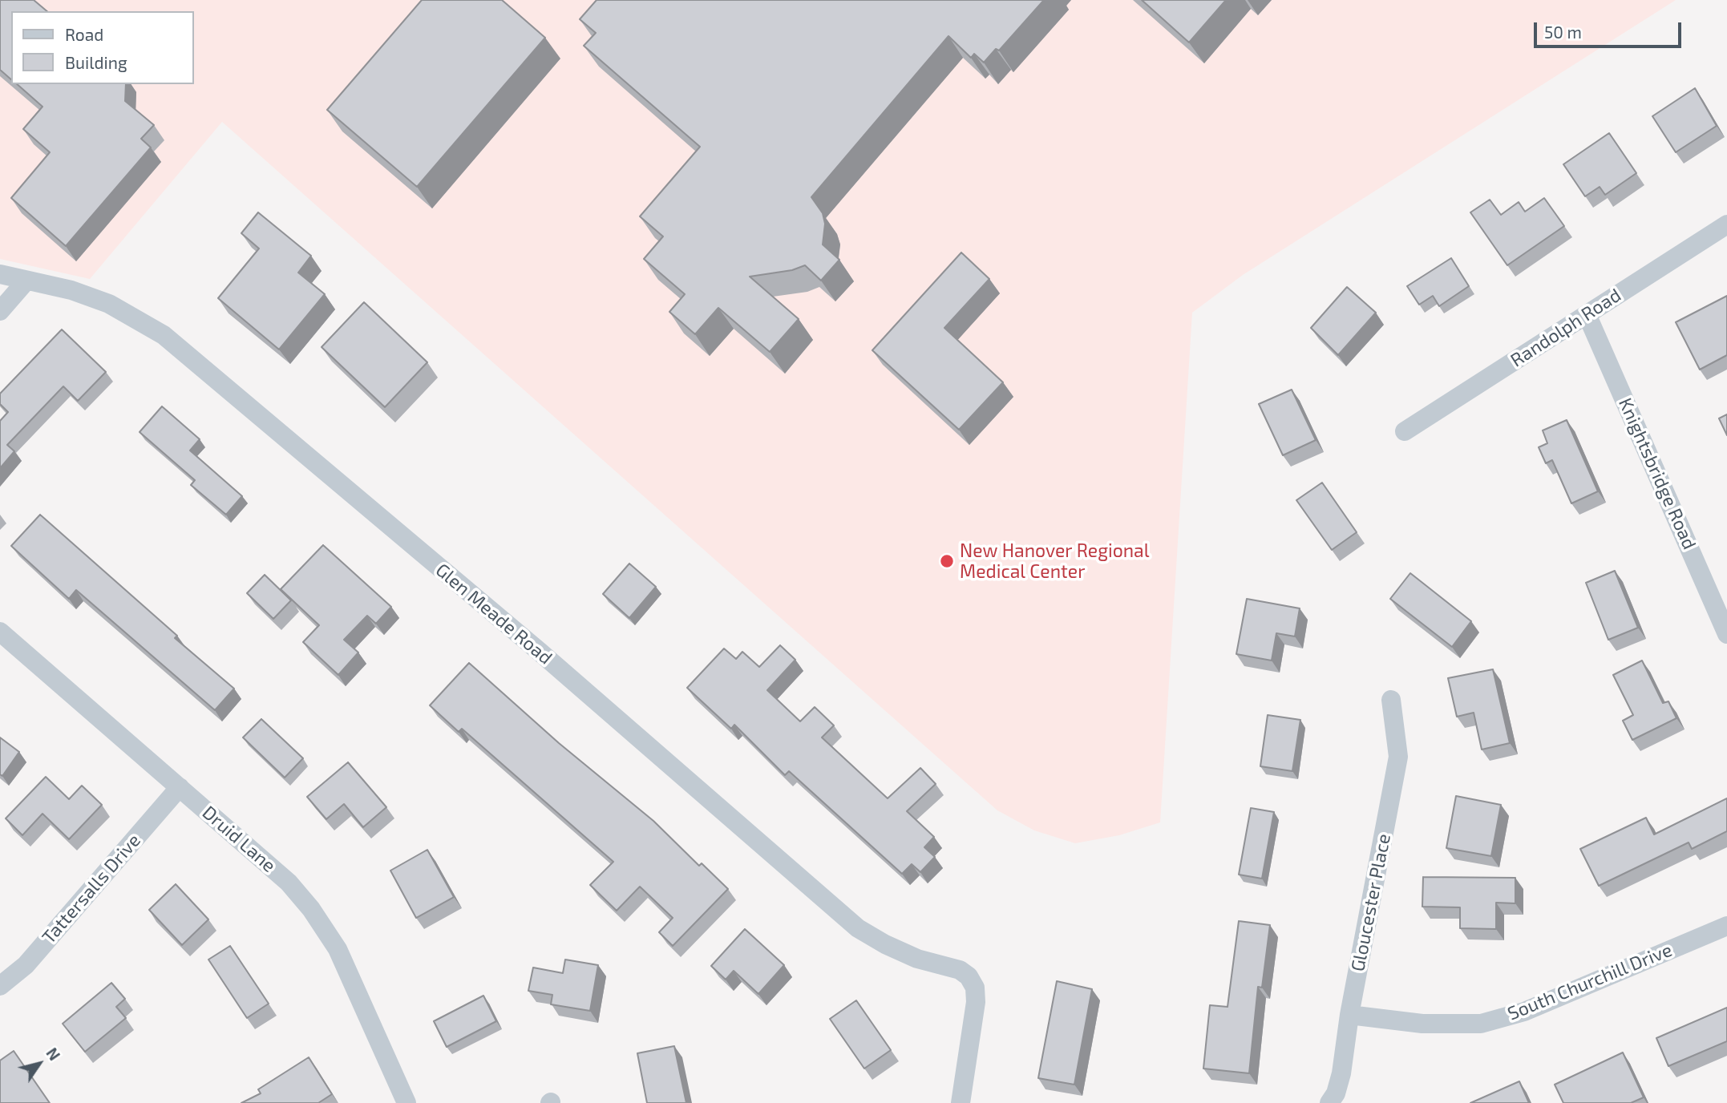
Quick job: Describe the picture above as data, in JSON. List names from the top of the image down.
{
  "streets": {
    "street": [
      "Randolph Road",
      "Knightsbridge Road",
      "Glen Meade Road",
      "Druid Lane",
      "Tattersalls Drive",
      "Gloucester Place",
      "South Churchill Drive"
    ]
  },
  "crossings": [
    ["Randolph Road", "Knightsbridge Road"],
    ["Druid Lane", "Tattersalls Drive"],
    ["Gloucester Place", "South Churchill Drive"]
  ],
  "places": ["New Hanover Regional Medical Center"],
  "legend": ["Road", "Building"],
  "scale_bar": "50 m",
  "north": "top right"
}
